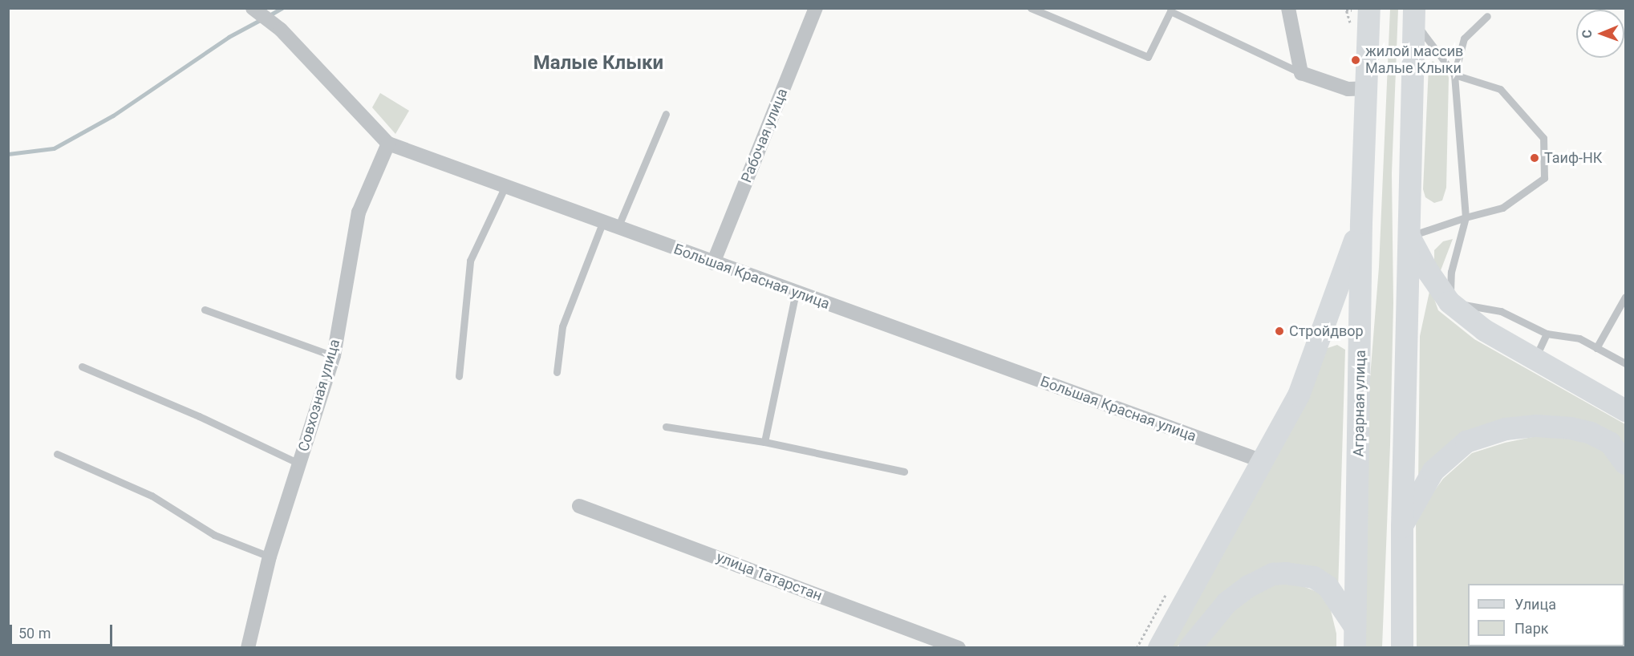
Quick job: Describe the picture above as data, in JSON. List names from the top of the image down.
{
  "streets": {
    "main road": ["Аграрная улица"],
    "street": [
      "Рабочая улица",
      "Большая Красная улица",
      "Совхозная улица",
      "улица Татарстан"
    ]
  },
  "crossings": [
    ["Рабочая улица", "Большая Красная улица"],
    ["Большая Красная улица", "Совхозная улица"]
  ],
  "districts": ["Малые Клыки"],
  "places": ["жилой массив Малые Клыки", "Таиф-НК", "Стройдвор"],
  "legend": ["Улица", "Парк"],
  "scale_bar": "50 m",
  "north": "left"
}
